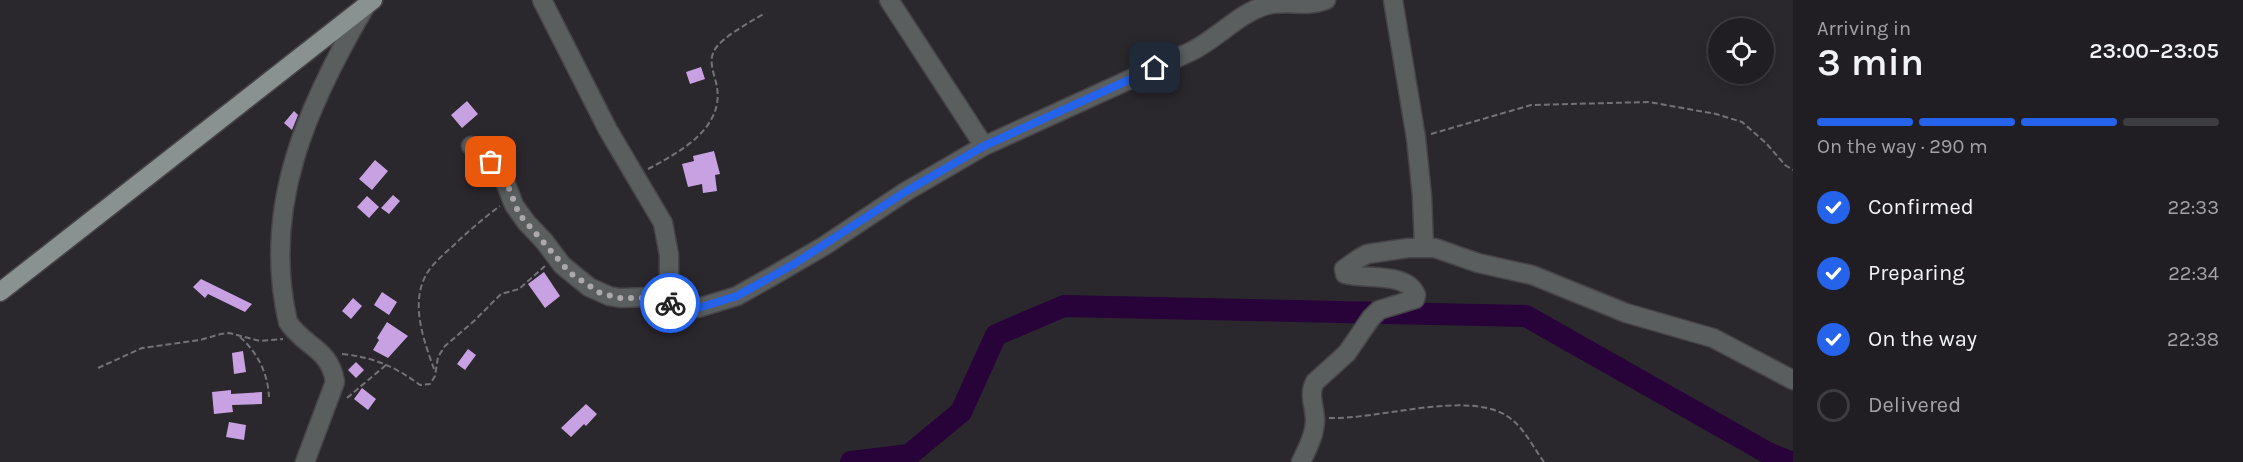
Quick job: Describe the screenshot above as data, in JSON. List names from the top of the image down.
{
  "page": {
    "heading": ["3 min", "Arriving in", "23:00–23:05"],
    "bar": "On the way · 290 m",
    "list": [
      ["Confirmed", "22:33"],
      ["Preparing", "22:34"],
      ["On the way", "22:38"],
      "Delivered"
    ]
  }
}
